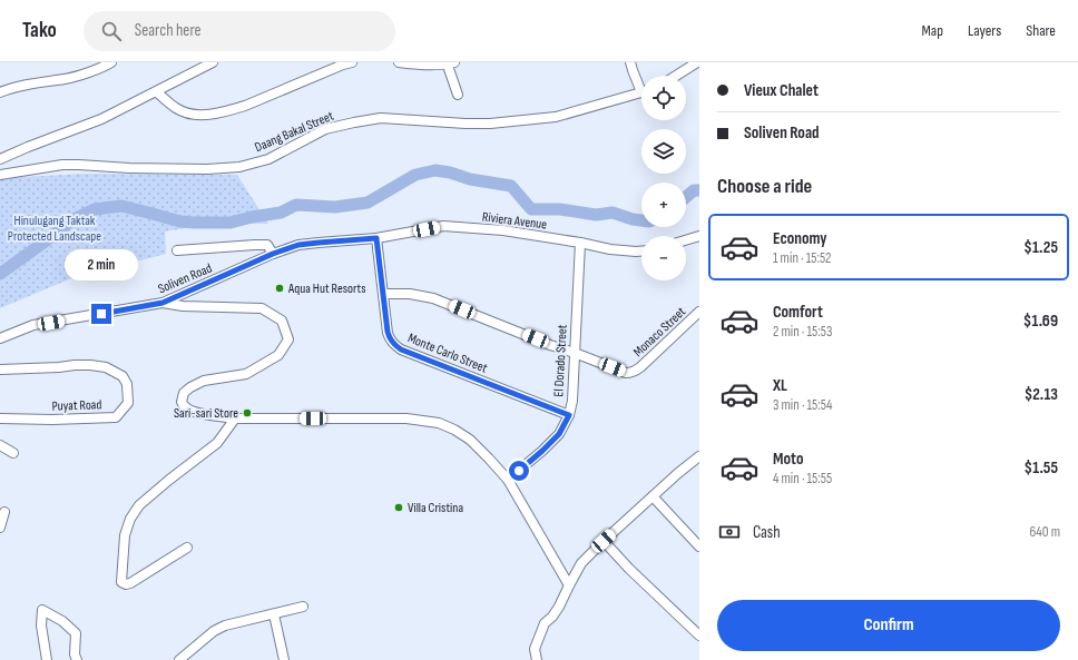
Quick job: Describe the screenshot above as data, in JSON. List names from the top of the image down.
{
  "streets": {
    "street": [
      "Daang Bakal Street",
      "Riviera Avenue",
      "Soliven Road",
      "Monaco Street",
      "Monte Carlo Street",
      "El Dorado Street",
      "Puyat Road"
    ]
  },
  "crossings": [
    ["Riviera Avenue", "Soliven Road"],
    ["Riviera Avenue", "Monte Carlo Street"],
    ["Riviera Avenue", "El Dorado Street"],
    ["Soliven Road", "Monte Carlo Street"],
    ["Monaco Street", "Monte Carlo Street"],
    ["Monaco Street", "El Dorado Street"],
    ["Monte Carlo Street", "El Dorado Street"]
  ],
  "parks": ["Hinulugang Taktak Protected Landscape"],
  "places": ["Aqua Hut Resorts", "Sari-sari Store", "Villa Cristina"],
  "page": {
    "header": "Tako",
    "search": "Search here",
    "nav": ["Map", "Layers", "Share"],
    "banner": ["Vieux Chalet", "Soliven Road"],
    "map_buttons": ["+", "−"],
    "heading": "Choose a ride",
    "list": [
      {
        "name": "Economy",
        "note": "1 min · 15:52",
        "value": "$1.25"
      },
      {
        "name": "Comfort",
        "note": "2 min · 15:53",
        "value": "$1.69"
      },
      {
        "name": "XL",
        "note": "3 min · 15:54",
        "value": "$2.13"
      },
      {
        "name": "Moto",
        "note": "4 min · 15:55",
        "value": "$1.55"
      }
    ],
    "bubble": "2 min",
    "pay": ["Cash", "640 m"],
    "buttons": "Confirm"
  }
}
